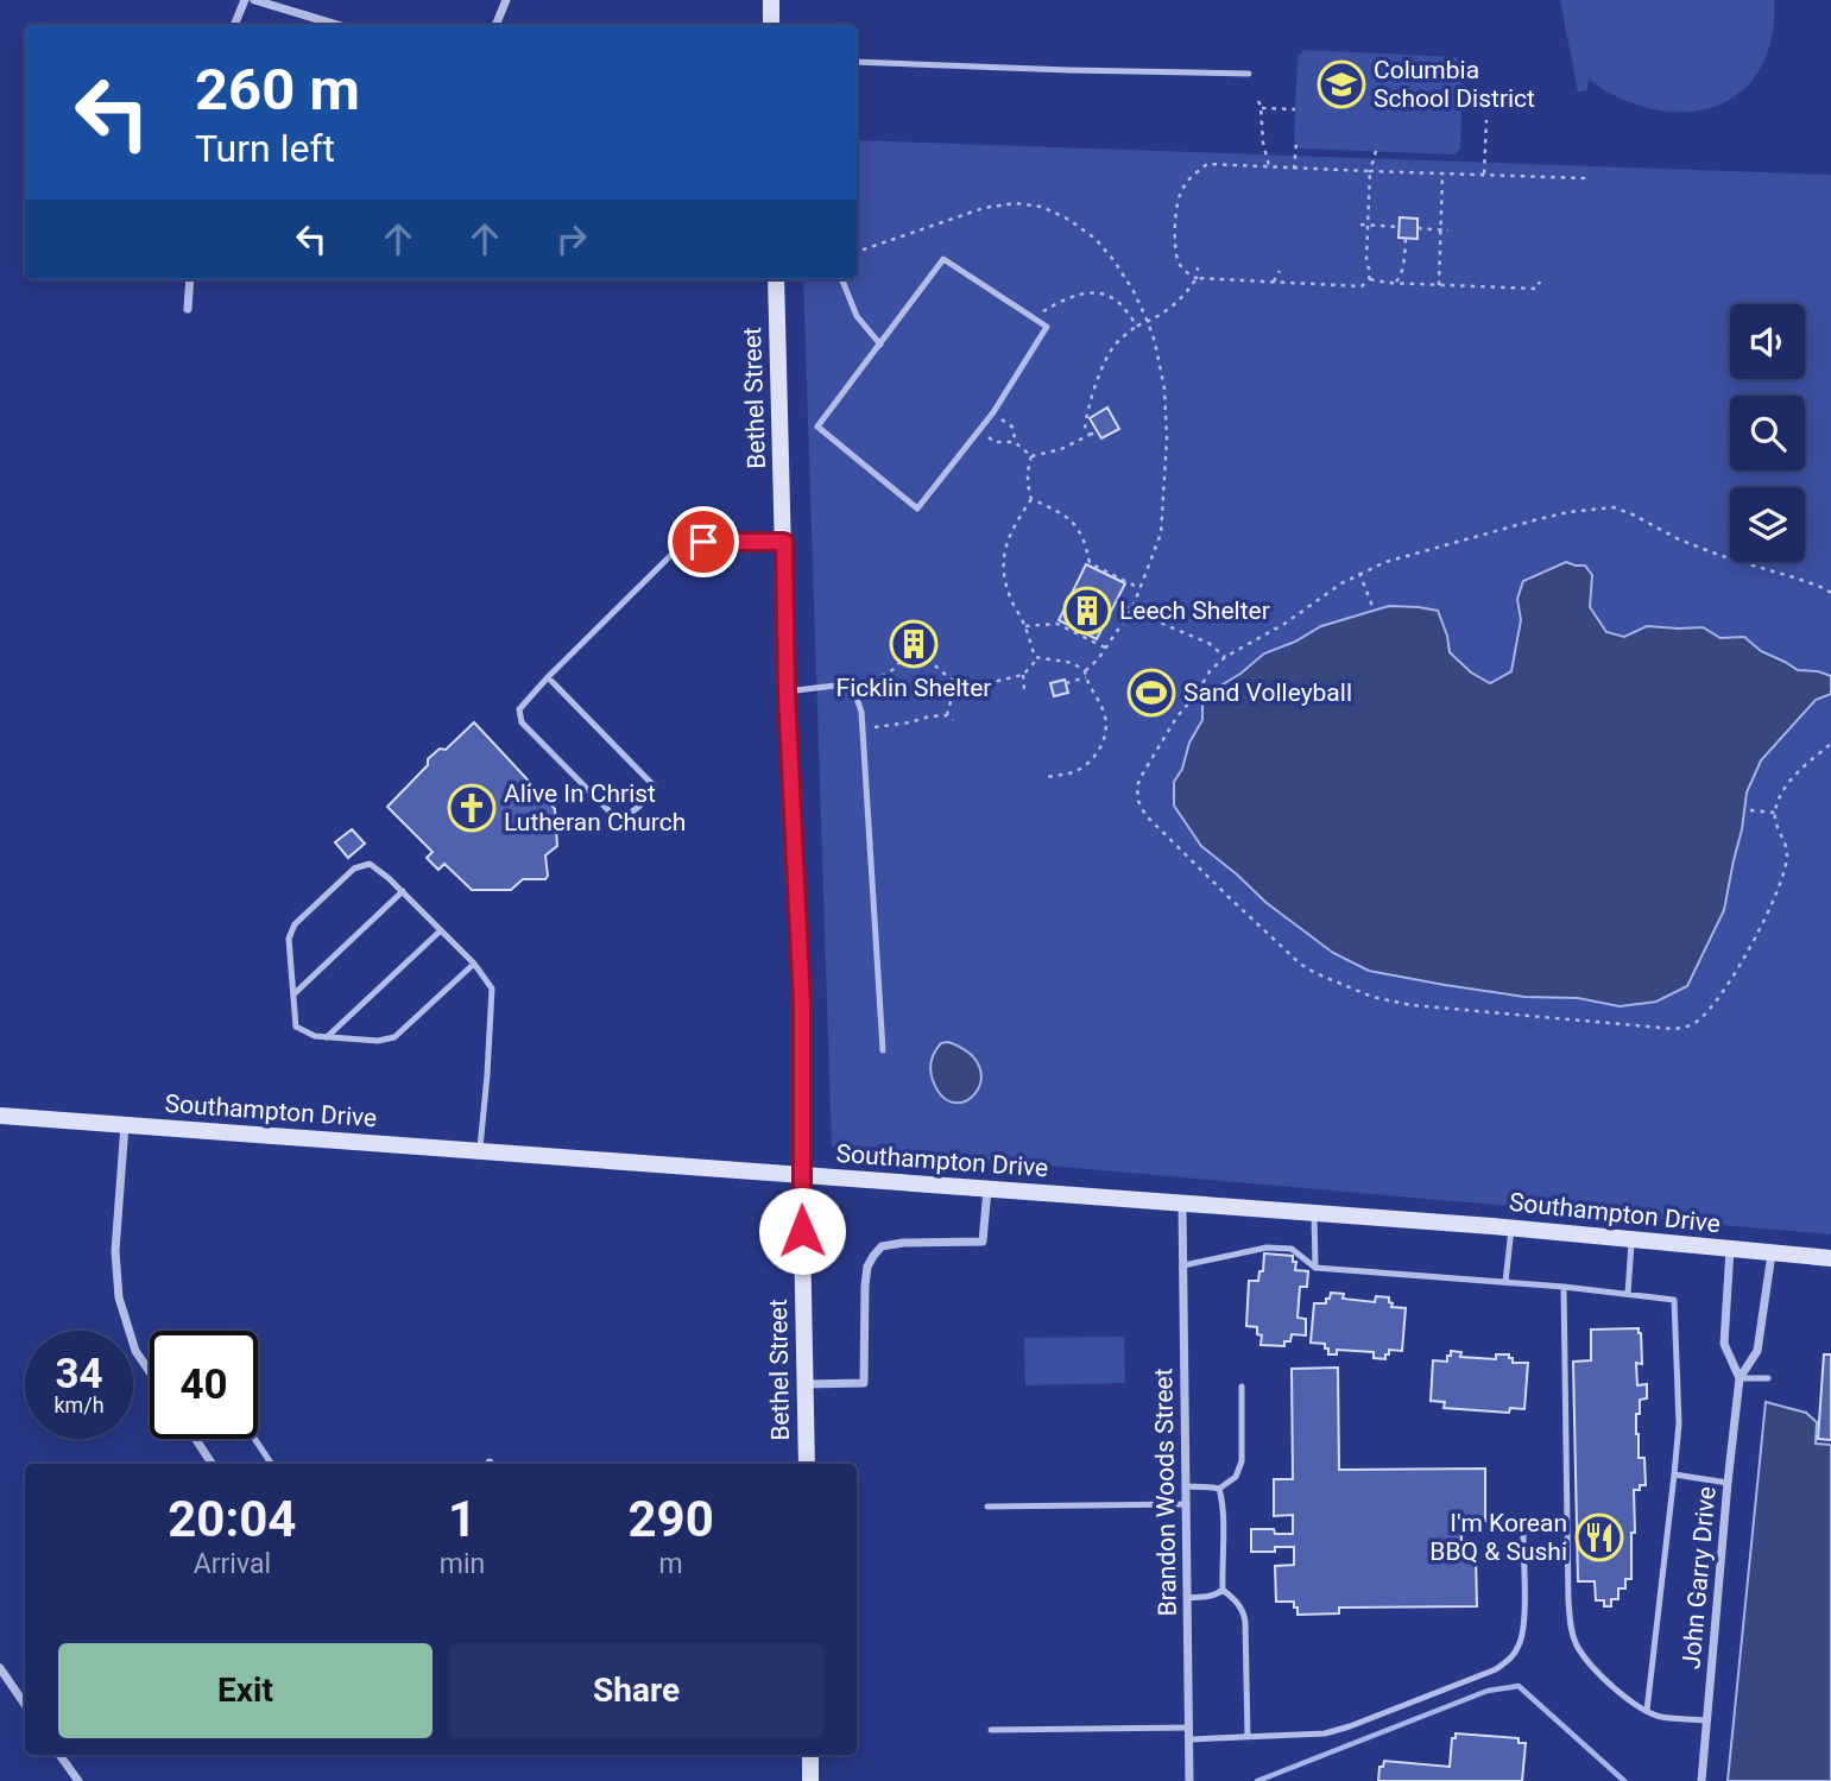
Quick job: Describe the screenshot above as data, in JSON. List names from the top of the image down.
{
  "streets": {
    "street": [
      "Bethel Street",
      "Southampton Drive",
      "Brandon Woods Street",
      "John Garry Drive"
    ]
  },
  "crossings": [
    ["Bethel Street", "Southampton Drive"],
    ["Southampton Drive", "Brandon Woods Street"],
    ["Southampton Drive", "John Garry Drive"]
  ],
  "places": {
    "school or university": ["Columbia School District"],
    "building": ["Leech Shelter", "Ficklin Shelter"],
    "sports": ["Sand Volleyball"],
    "church": ["Alive In Christ Lutheran Church"],
    "restaurant": ["I'm Korean BBQ & Sushi"]
  },
  "page": {
    "turn": ["260 m", "Turn left"],
    "speed": "34 km/h",
    "limit": "40",
    "eta": [
      "20:04",
      "Arrival",
      "1",
      "min",
      "290",
      "m"
    ],
    "buttons": ["Exit", "Share"]
  }
}
